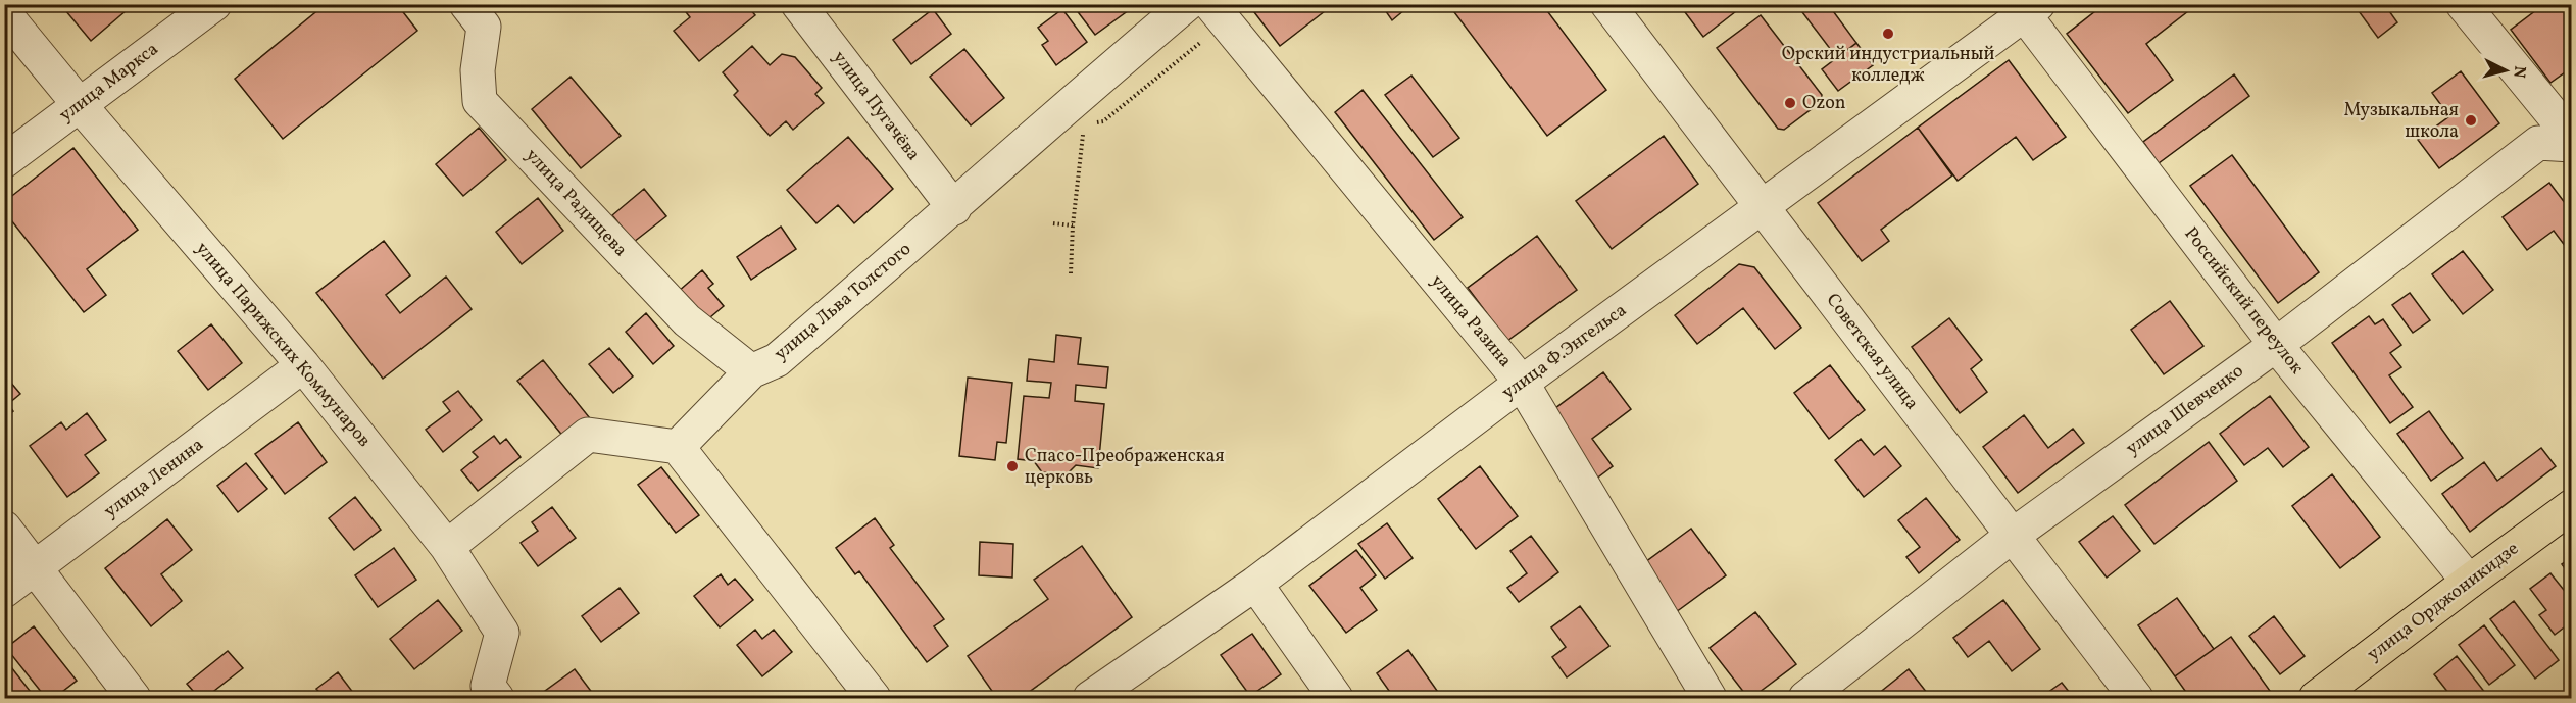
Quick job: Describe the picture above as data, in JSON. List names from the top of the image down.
{
  "streets": {
    "main road": ["улица Орджоникидзе"],
    "street": [
      "улица Маркса",
      "улица Пугачёва",
      "улица Радищева",
      "Российский переулок",
      "улица Льва Толстого",
      "улица Разина",
      "улица Парижских Коммунаров",
      "улица Ф.Энгельса",
      "Советская улица",
      "улица Шевченко",
      "улица Ленина"
    ]
  },
  "crossings": [
    ["улица Маркса", "улица Парижских Коммунаров"],
    ["улица Пугачёва", "улица Льва Толстого"],
    ["улица Радищева", "улица Льва Толстого"],
    ["Российский переулок", "улица Ф.Энгельса"],
    ["Российский переулок", "улица Шевченко"],
    ["Российский переулок", "улица Орджоникидзе"],
    ["улица Разина", "улица Ф.Энгельса"],
    ["улица Парижских Коммунаров", "улица Ленина"],
    ["улица Ф.Энгельса", "Советская улица"],
    ["Советская улица", "улица Шевченко"]
  ],
  "places": [
    "Орский индустриальный колледж",
    "Ozon",
    "Музыкальная школа",
    "Спасо-Преображенская церковь"
  ],
  "north": "right"
}
